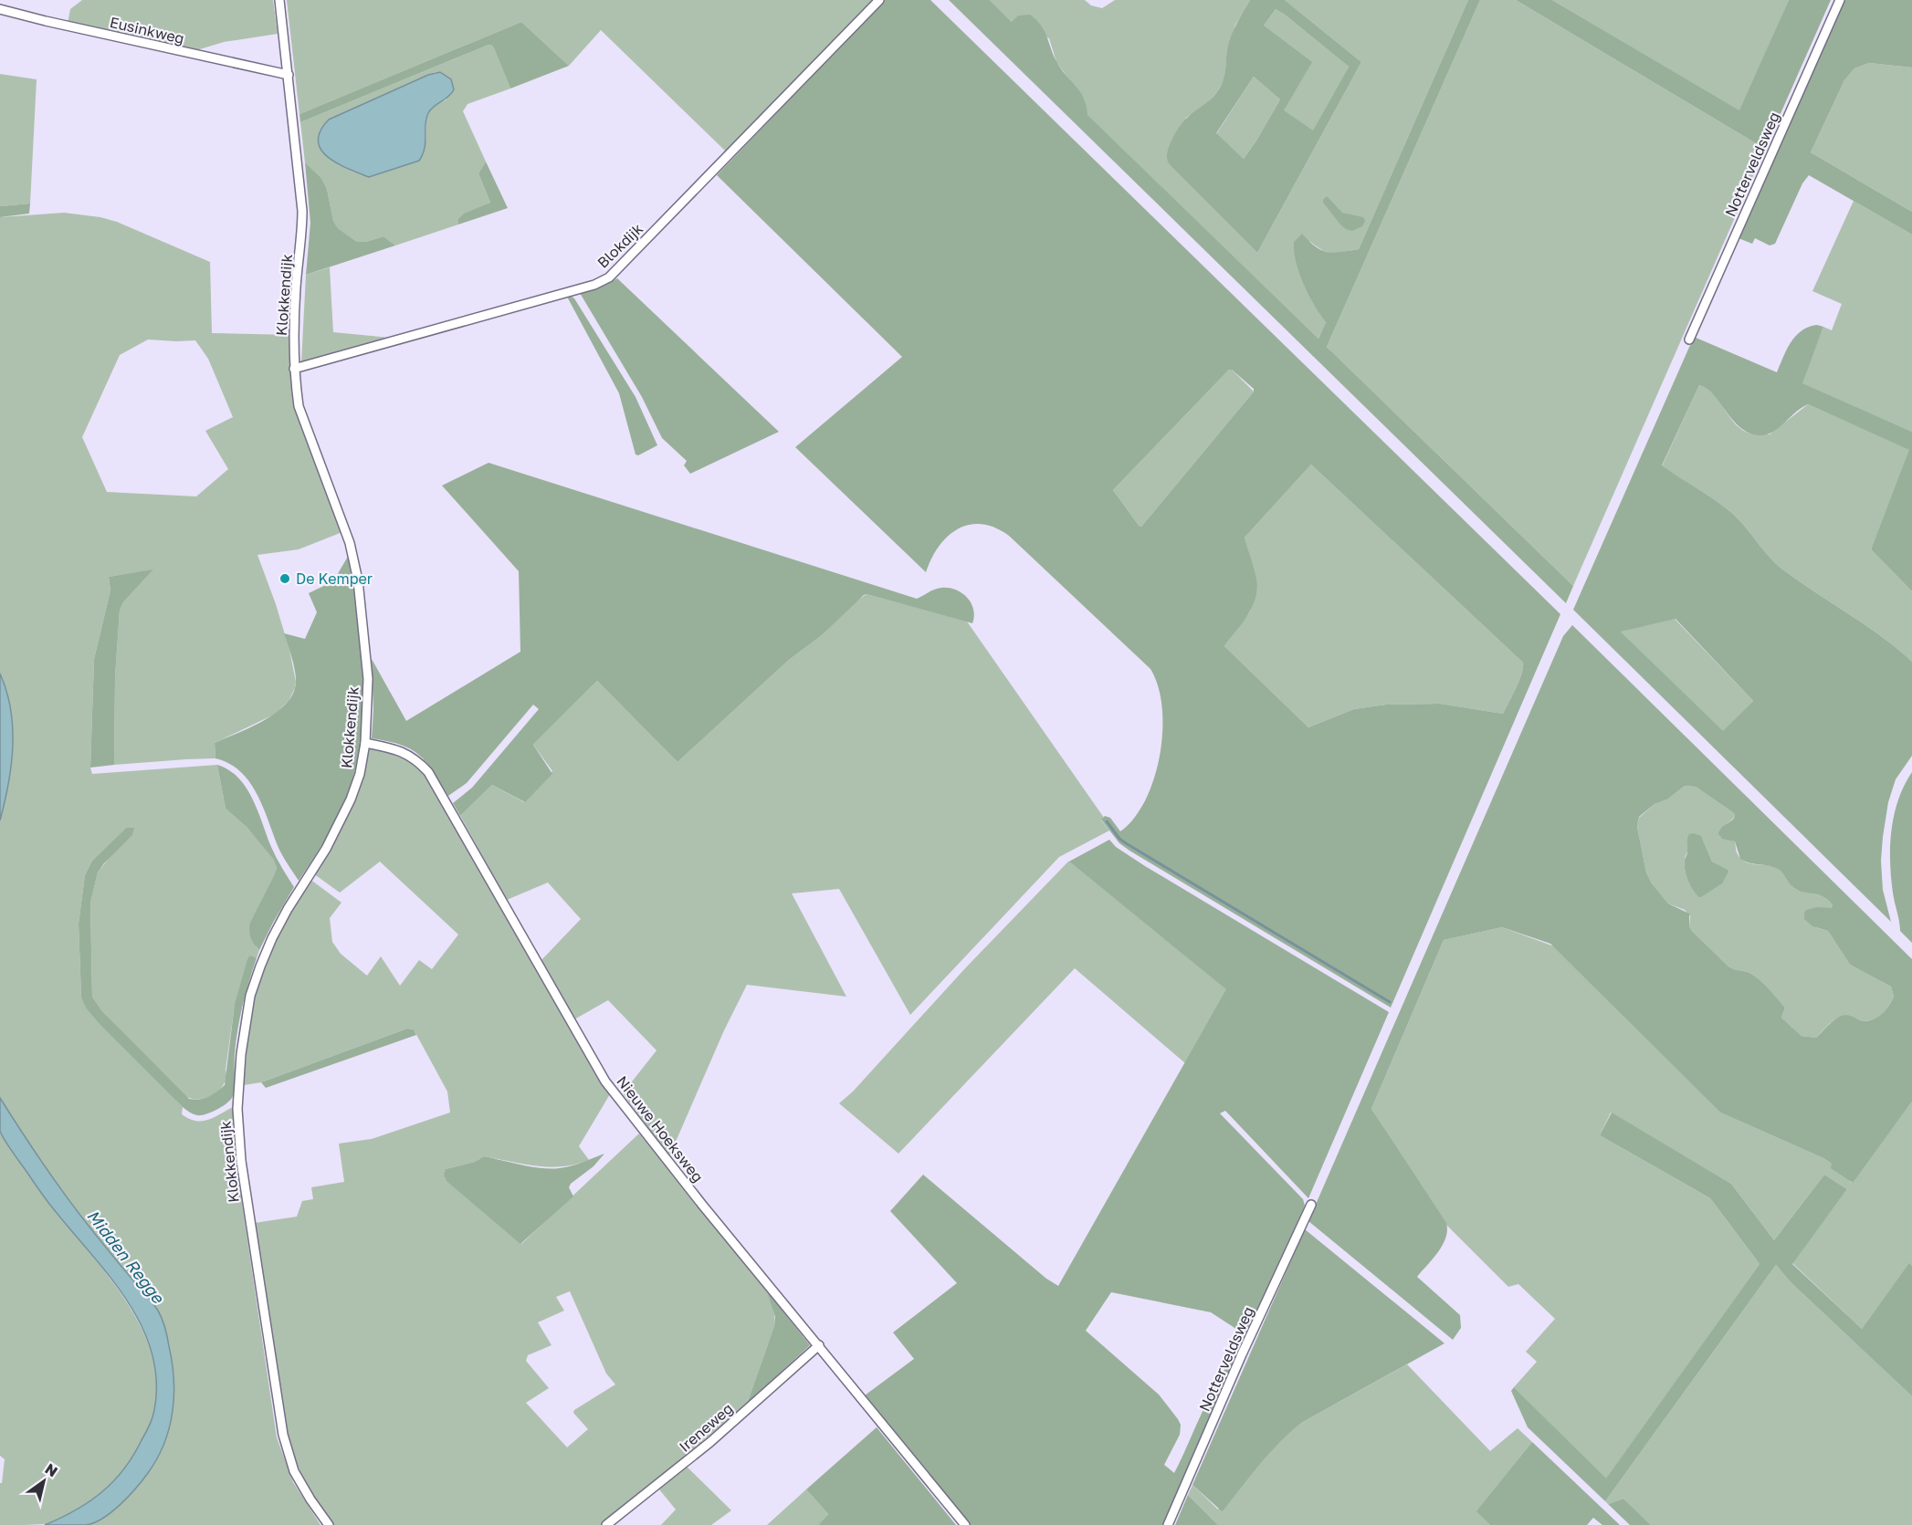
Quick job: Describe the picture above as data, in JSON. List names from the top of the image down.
{
  "streets": {
    "street": [
      "Eusinkweg",
      "Notterveldsweg",
      "Blokdijk",
      "Klokkendijk",
      "Nieuwe Hoeksweg",
      "Ireneweg"
    ]
  },
  "crossings": [
    ["Eusinkweg", "Klokkendijk"],
    ["Blokdijk", "Klokkendijk"],
    ["Klokkendijk", "Nieuwe Hoeksweg"],
    ["Nieuwe Hoeksweg", "Ireneweg"]
  ],
  "water": ["Midden Regge"],
  "places": ["De Kemper"],
  "north": "top right"
}
